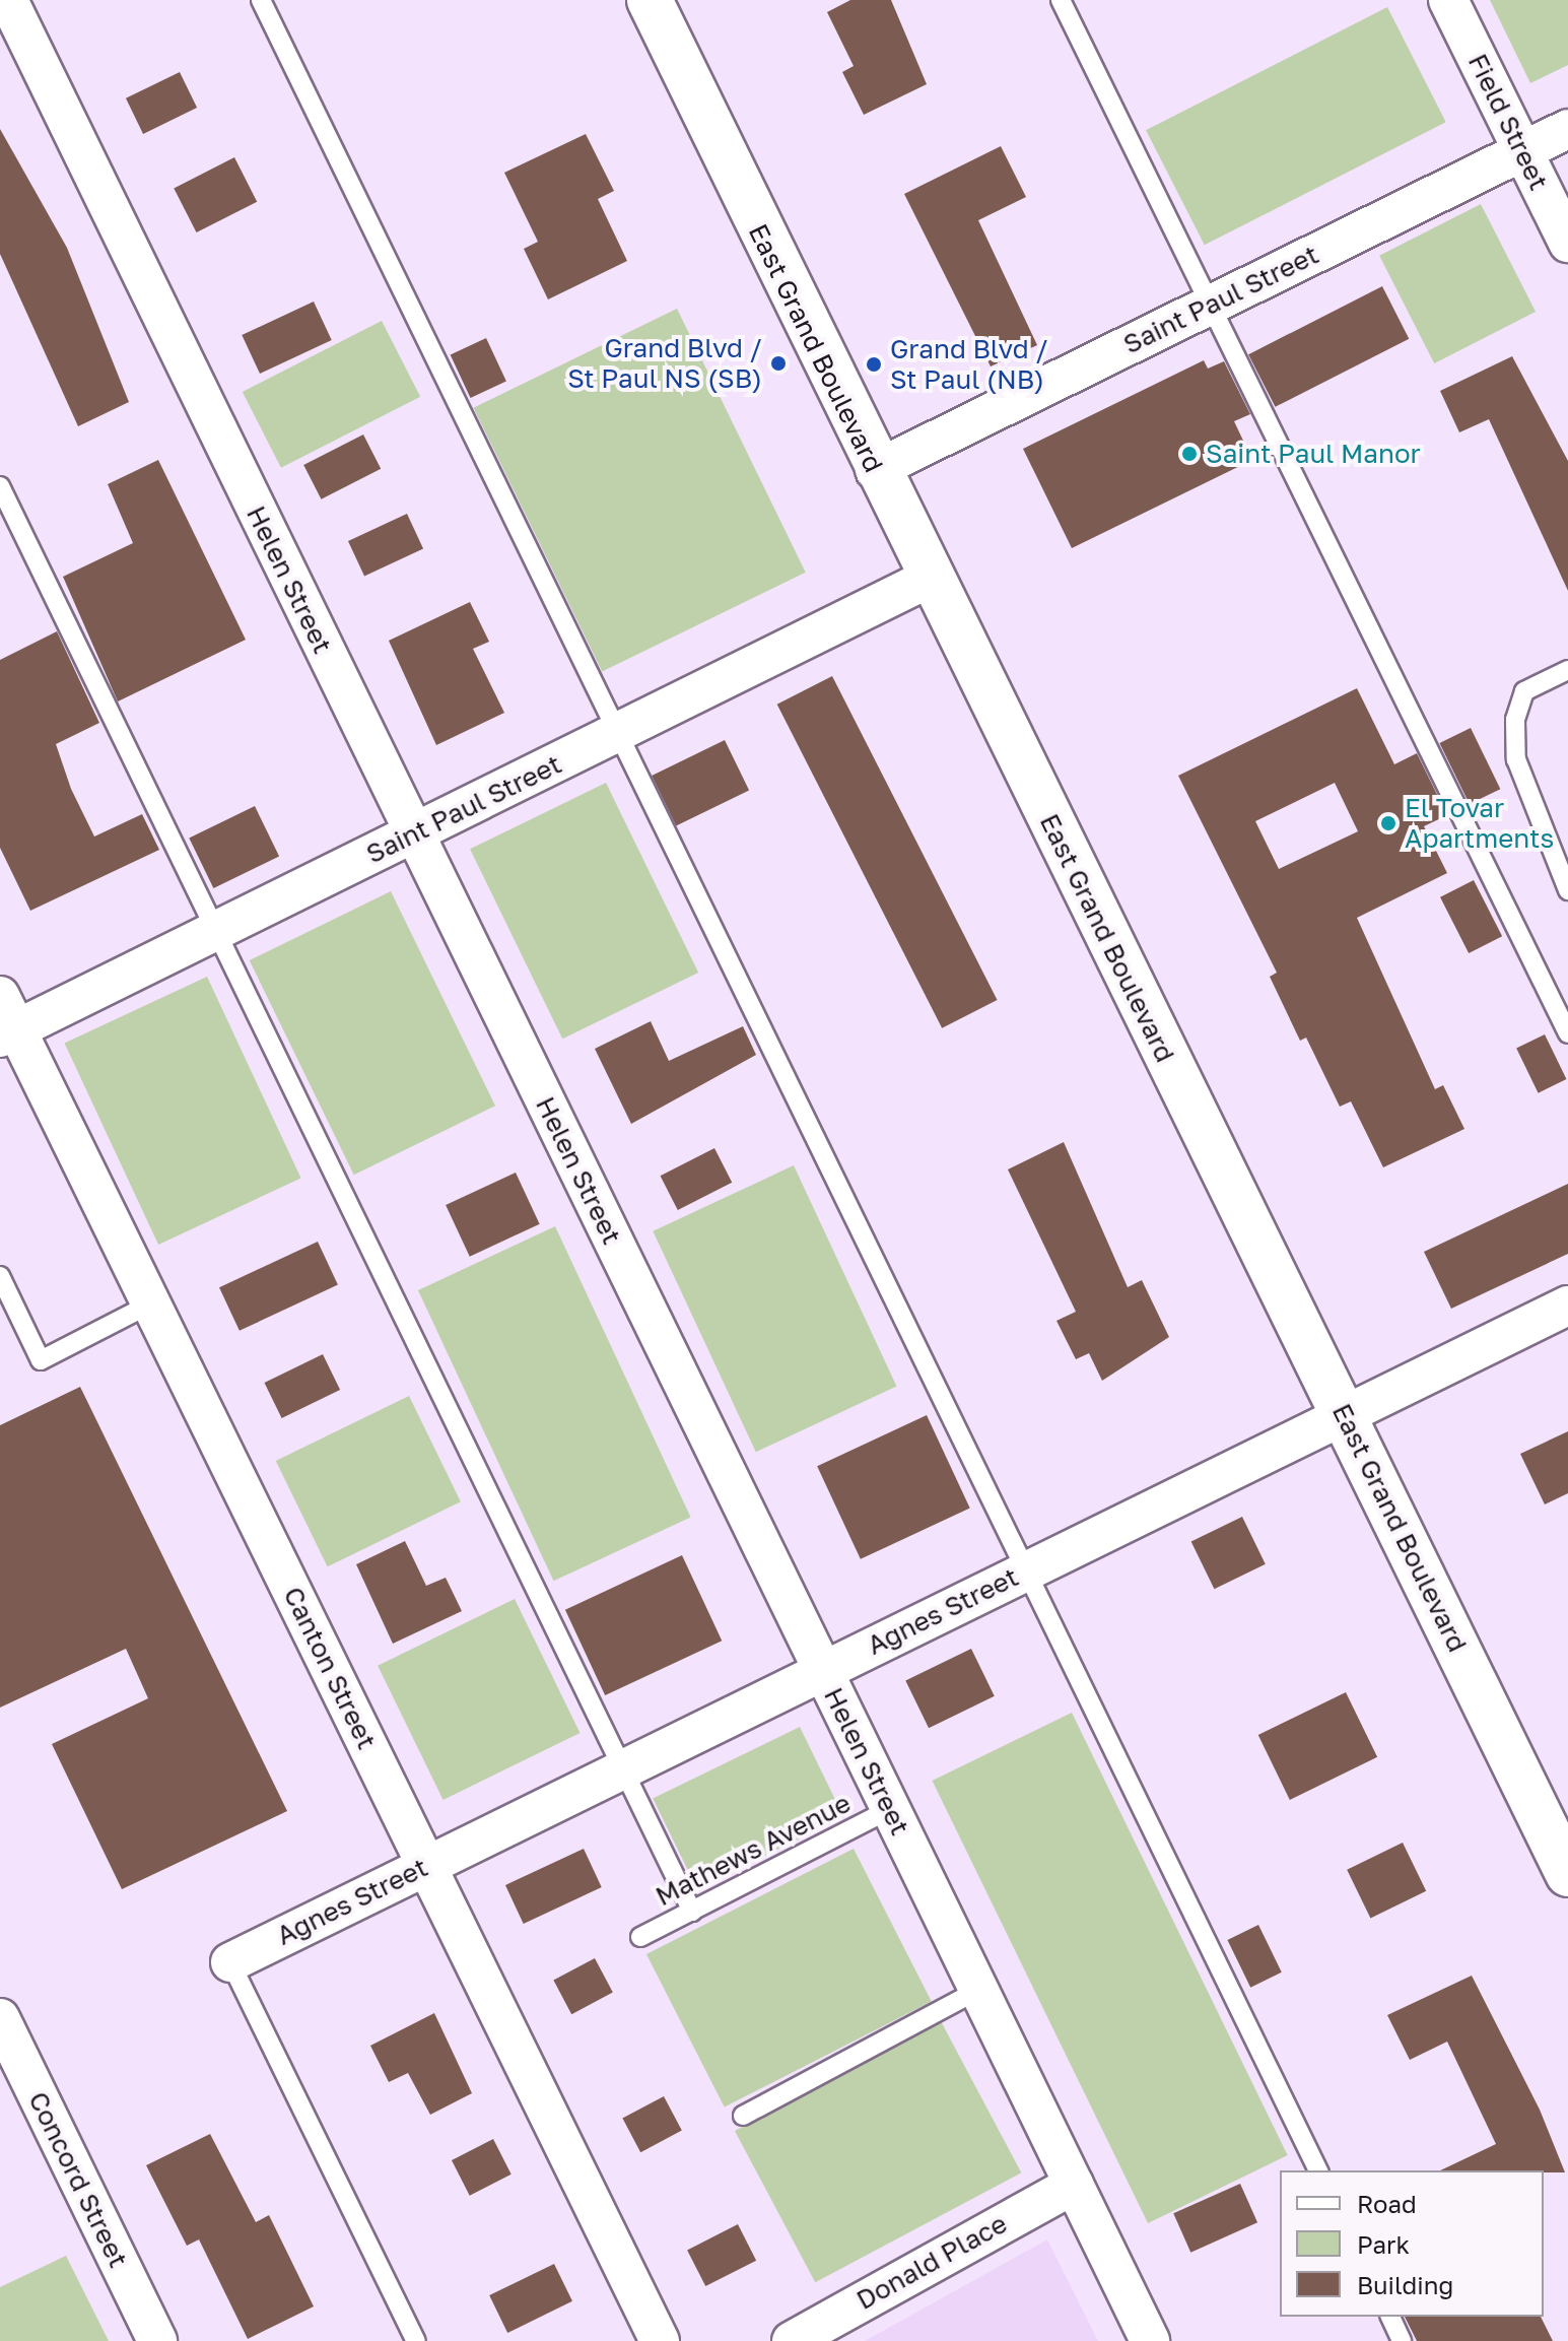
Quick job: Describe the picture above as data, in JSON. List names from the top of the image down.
{
  "streets": {
    "main road": ["East Grand Boulevard"],
    "street": [
      "Field Street",
      "Saint Paul Street",
      "Helen Street",
      "Agnes Street",
      "Canton Street",
      "Concord Street",
      "Donald Place"
    ],
    "lane": ["Mathews Avenue"]
  },
  "crossings": [
    ["Field Street", "Saint Paul Street"],
    ["Saint Paul Street", "East Grand Boulevard"],
    ["Saint Paul Street", "Helen Street"],
    ["Saint Paul Street", "Canton Street"],
    ["East Grand Boulevard", "Agnes Street"],
    ["Helen Street", "Agnes Street"],
    ["Helen Street", "Mathews Avenue"],
    ["Helen Street", "Donald Place"],
    ["Agnes Street", "Canton Street"]
  ],
  "places": [
    "Grand Blvd / St Paul NS (SB)",
    "Grand Blvd / St Paul (NB)",
    "Saint Paul Manor",
    "El Tovar Apartments"
  ],
  "legend": ["Road", "Park", "Building"]
}
